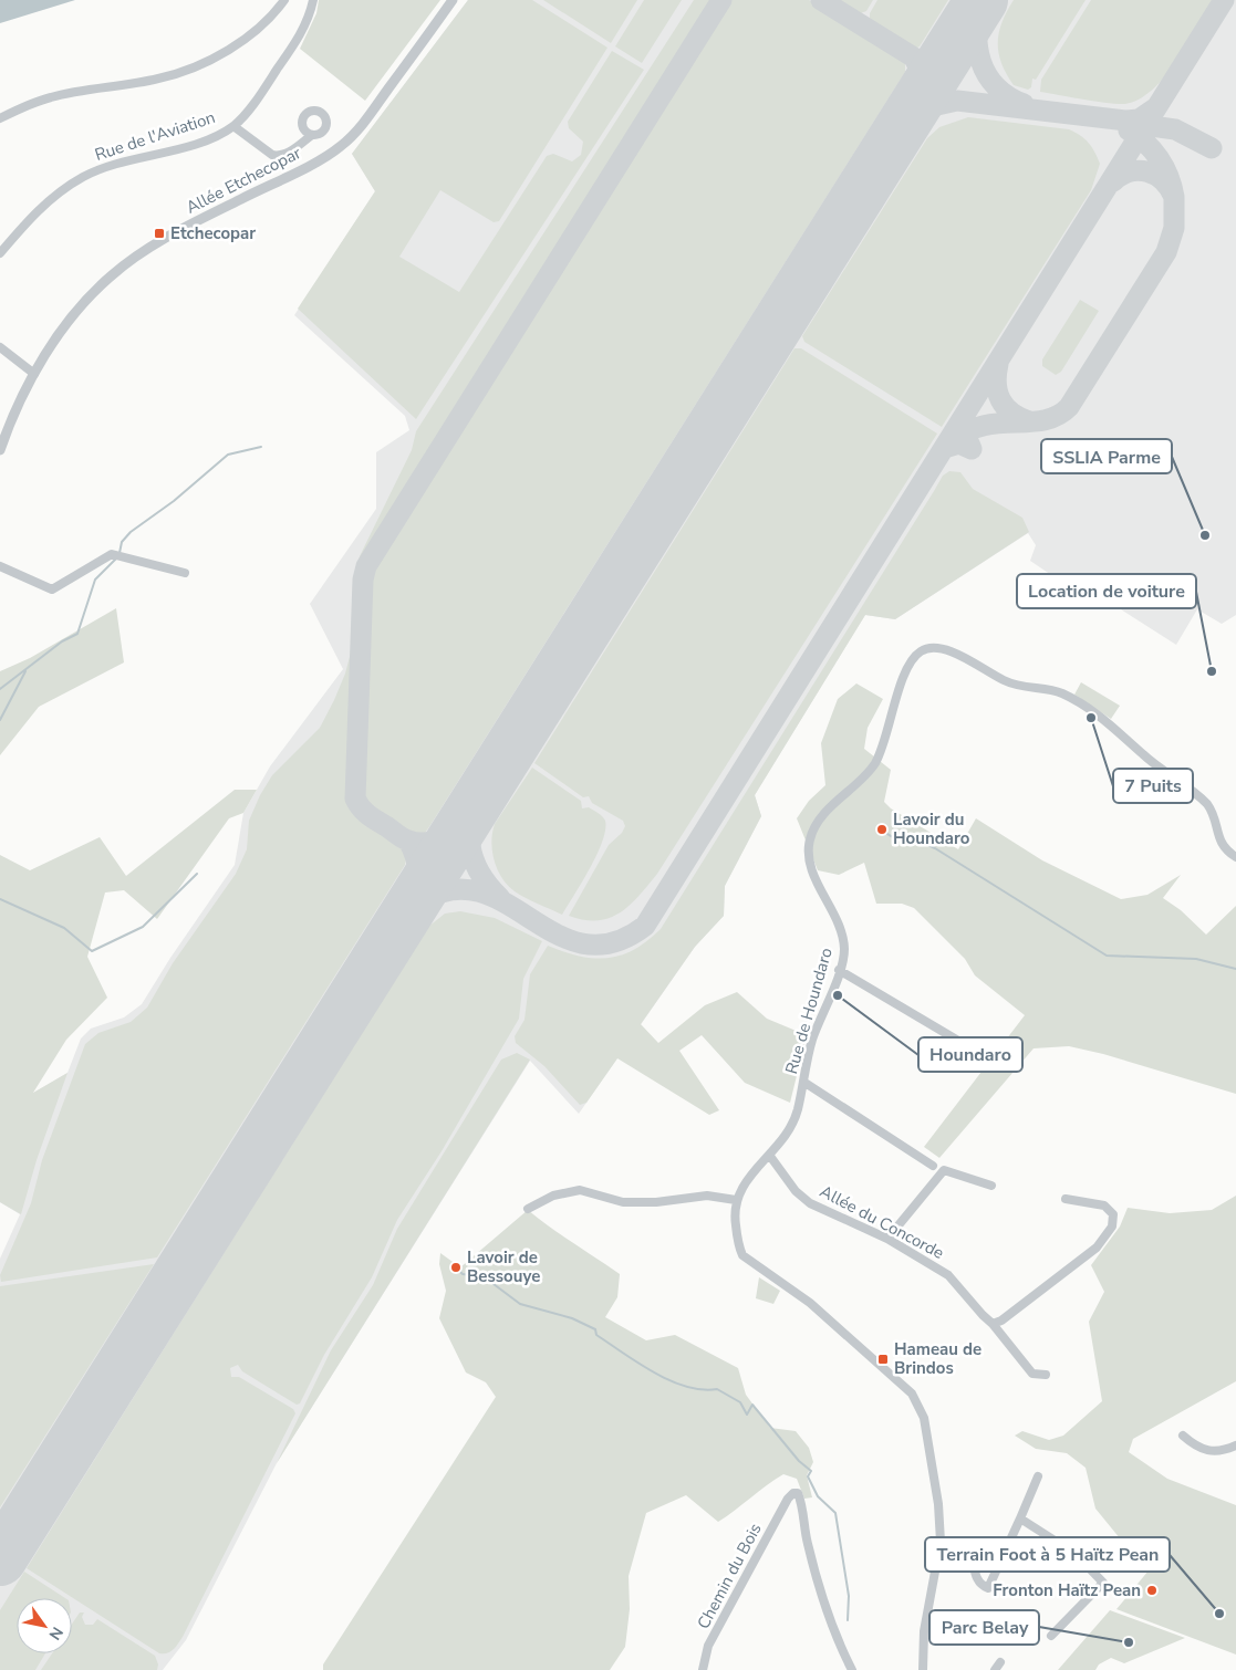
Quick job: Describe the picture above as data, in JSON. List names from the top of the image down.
{
  "streets": {
    "street": [
      "Rue de l'Aviation",
      "Allée Etchecopar",
      "Rue de Houndaro",
      "Allée du Concorde",
      "Chemin du Bois"
    ]
  },
  "crossings": [
    ["Rue de Houndaro", "Allée du Concorde"]
  ],
  "places": {
    "transit": ["Etchecopar", "Hameau de Brindos"],
    "other": [
      "SSLIA Parme",
      "Location de voiture",
      "7 Puits",
      "Lavoir du Houndaro",
      "Houndaro",
      "Lavoir de Bessouye",
      "Fronton Haïtz Pean",
      "Terrain Foot à 5 Haïtz Pean",
      "Parc Belay"
    ]
  },
  "north": "bottom right"
}
